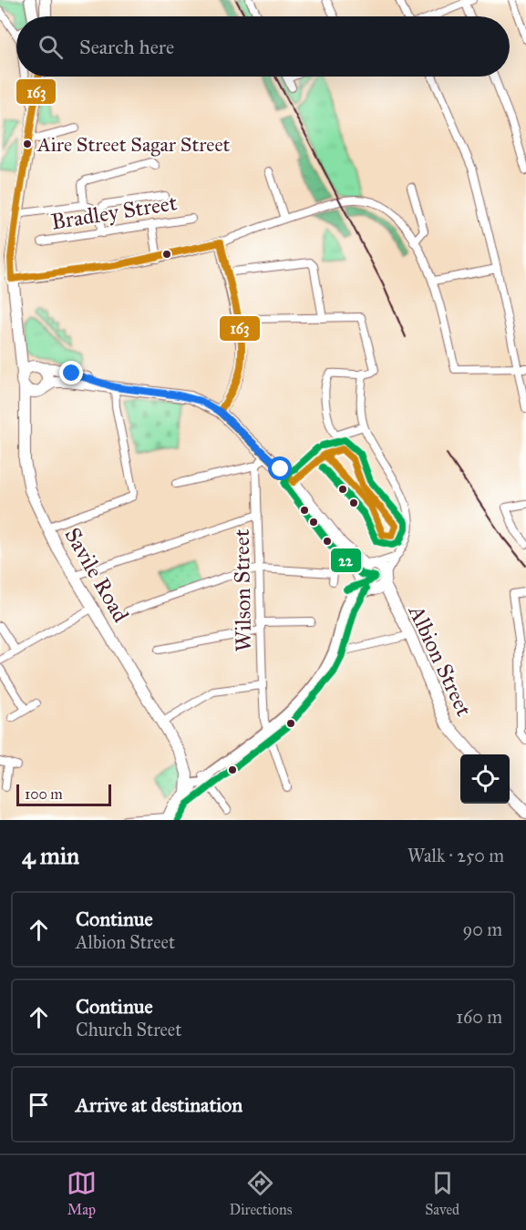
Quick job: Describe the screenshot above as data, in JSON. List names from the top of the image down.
{
  "streets": {
    "main road": ["Savile Road", "Albion Street"],
    "street": ["Bradley Street", "Wilson Street"]
  },
  "places": ["Aire Street Sagar Street"],
  "lines": ["transit line 163", "transit line 22"],
  "scale_bar": "100 m",
  "page": {
    "search": "Search here",
    "scale": "100 m",
    "heading": ["4 min", "Walk · 250 m"],
    "list": [
      ["Continue", "Albion Street", "90 m"],
      ["Continue", "Church Street", "160 m"],
      "Arrive at destination"
    ],
    "nav": ["Map", "Directions", "Saved"]
  }
}
